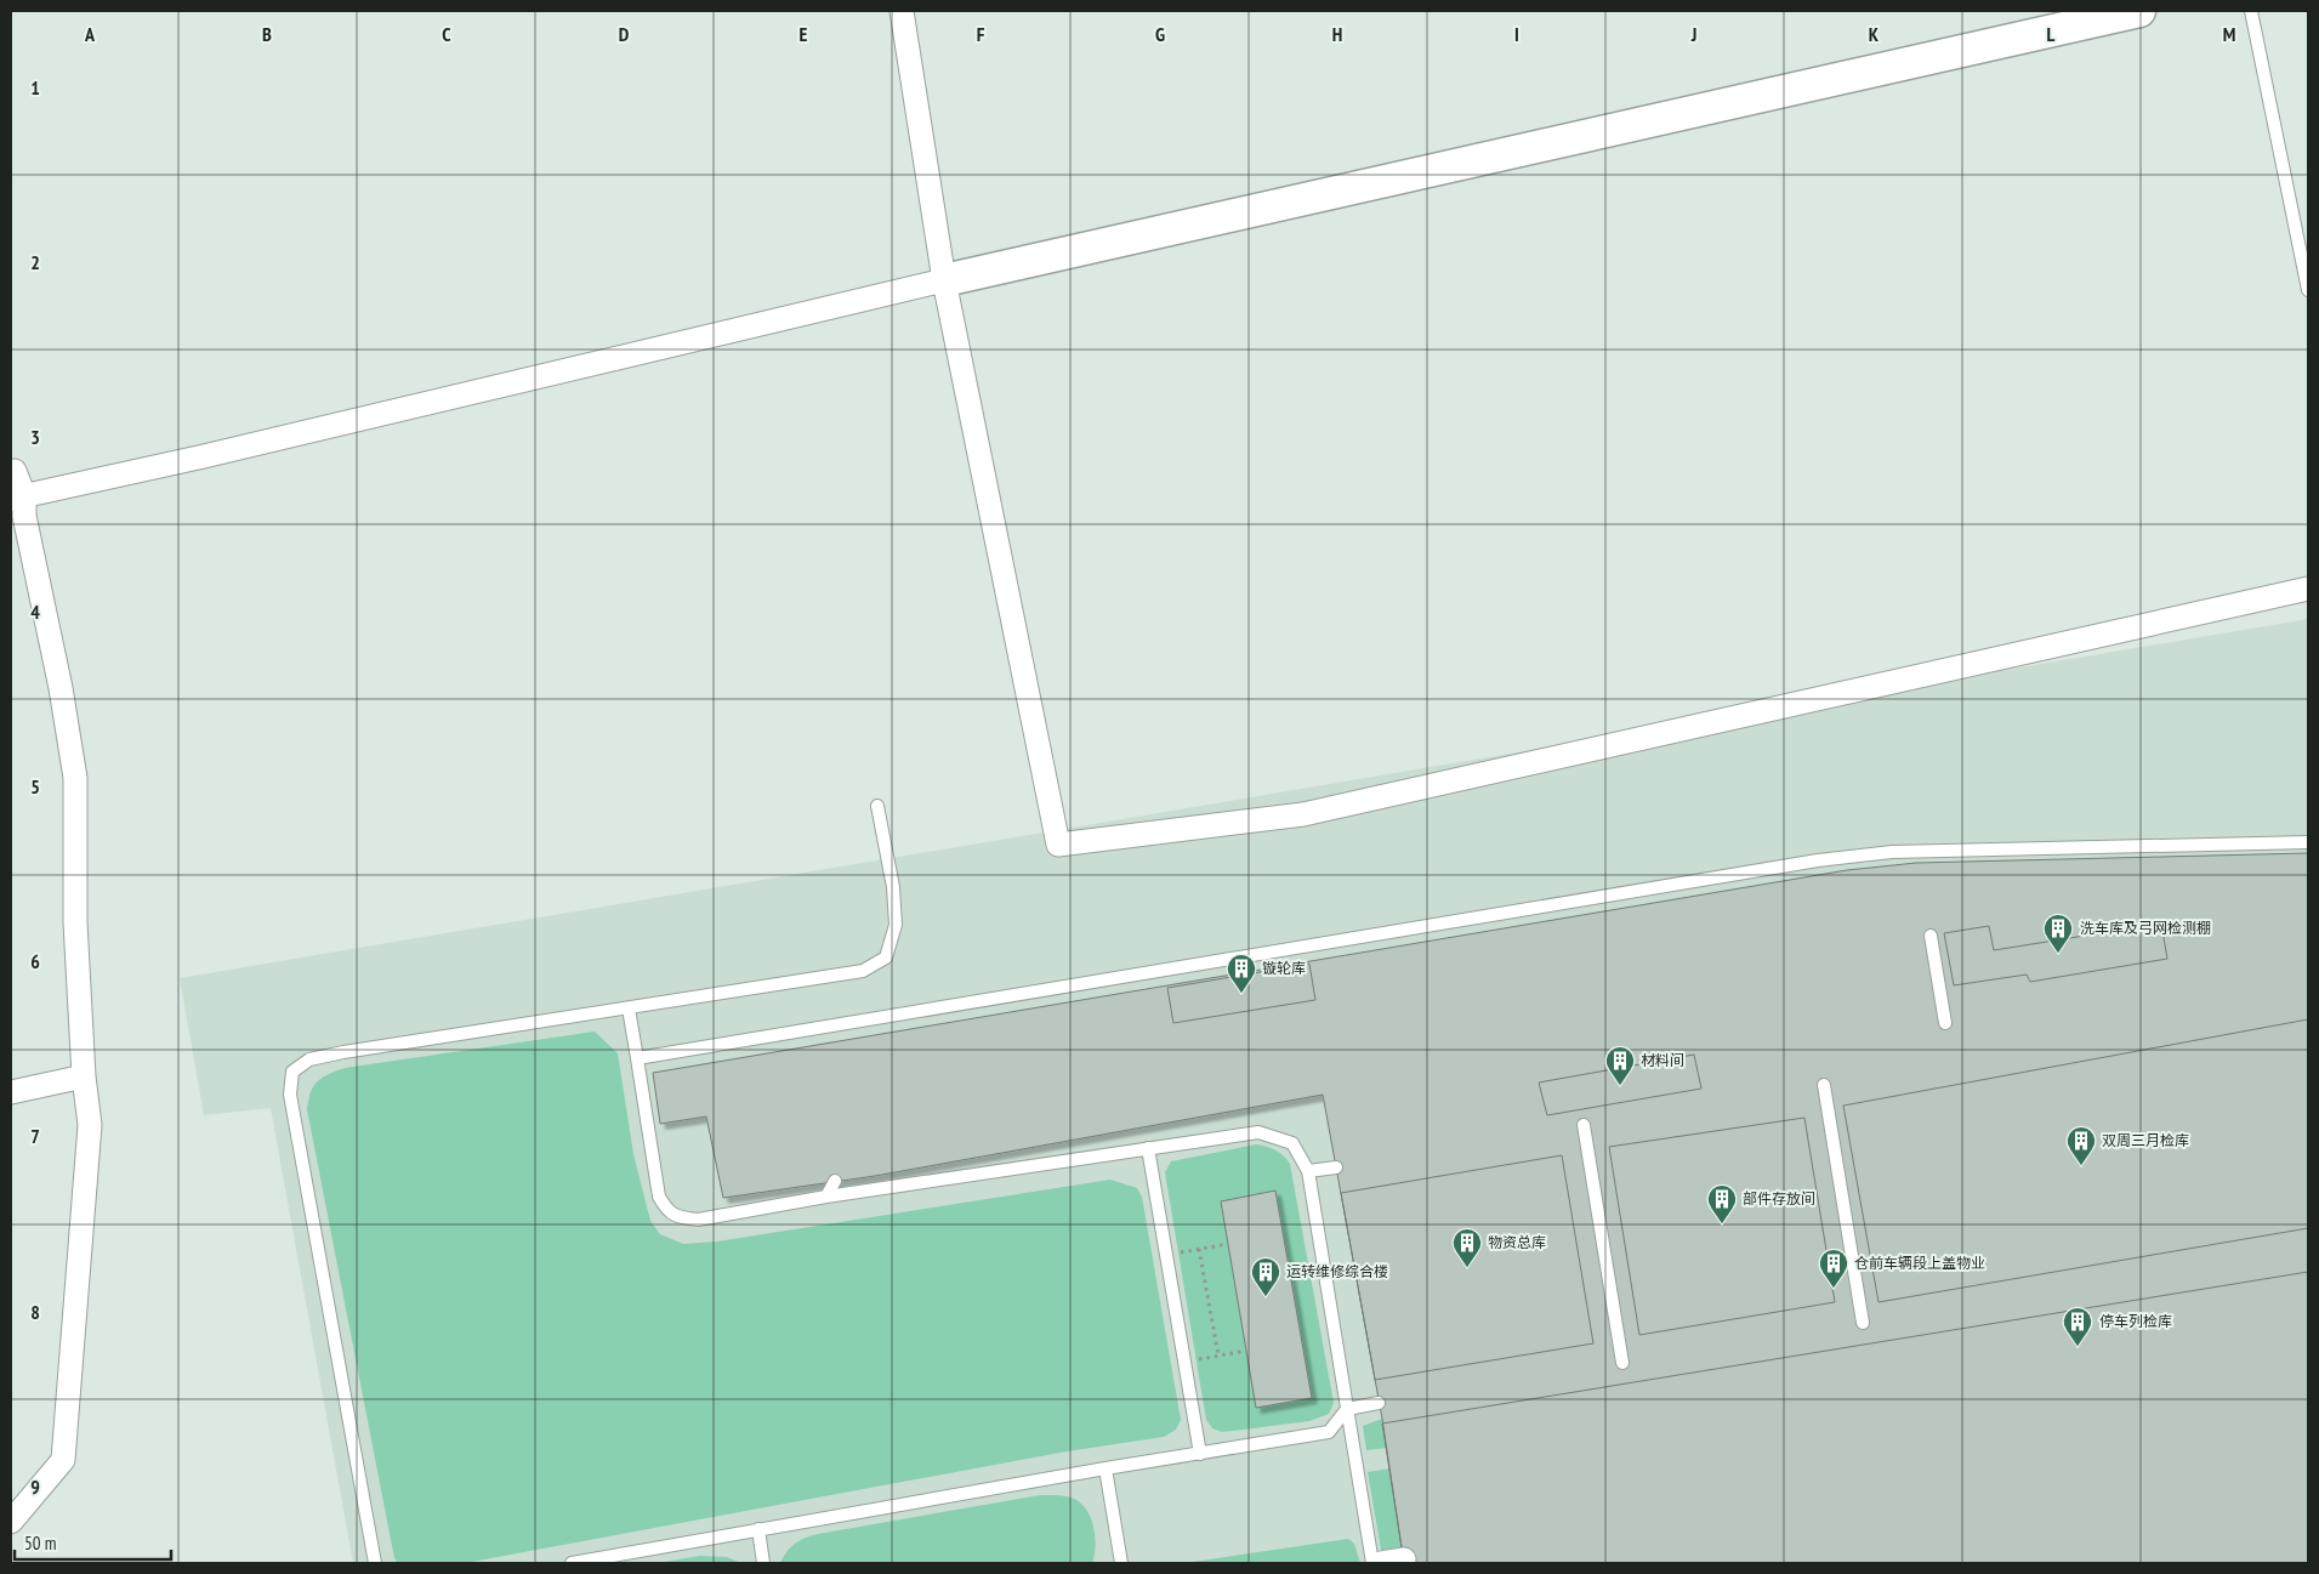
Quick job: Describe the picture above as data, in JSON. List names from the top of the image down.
{
  "places": {
    "building": [
      "洗车库及弓网检测棚",
      "镟轮库",
      "材料间",
      "双周三月检库",
      "部件存放间",
      "物资总库",
      "仓前车辆段上盖物业",
      "运转维修综合楼",
      "停车列检库"
    ]
  },
  "scale_bar": "50 m",
  "grid": {
    "columns": [
      "A",
      "B",
      "C",
      "D",
      "E",
      "F",
      "G",
      "H",
      "I",
      "J",
      "K",
      "L",
      "M"
    ],
    "rows": [
      "1",
      "2",
      "3",
      "4",
      "5",
      "6",
      "7",
      "8",
      "9"
    ]
  }
}
